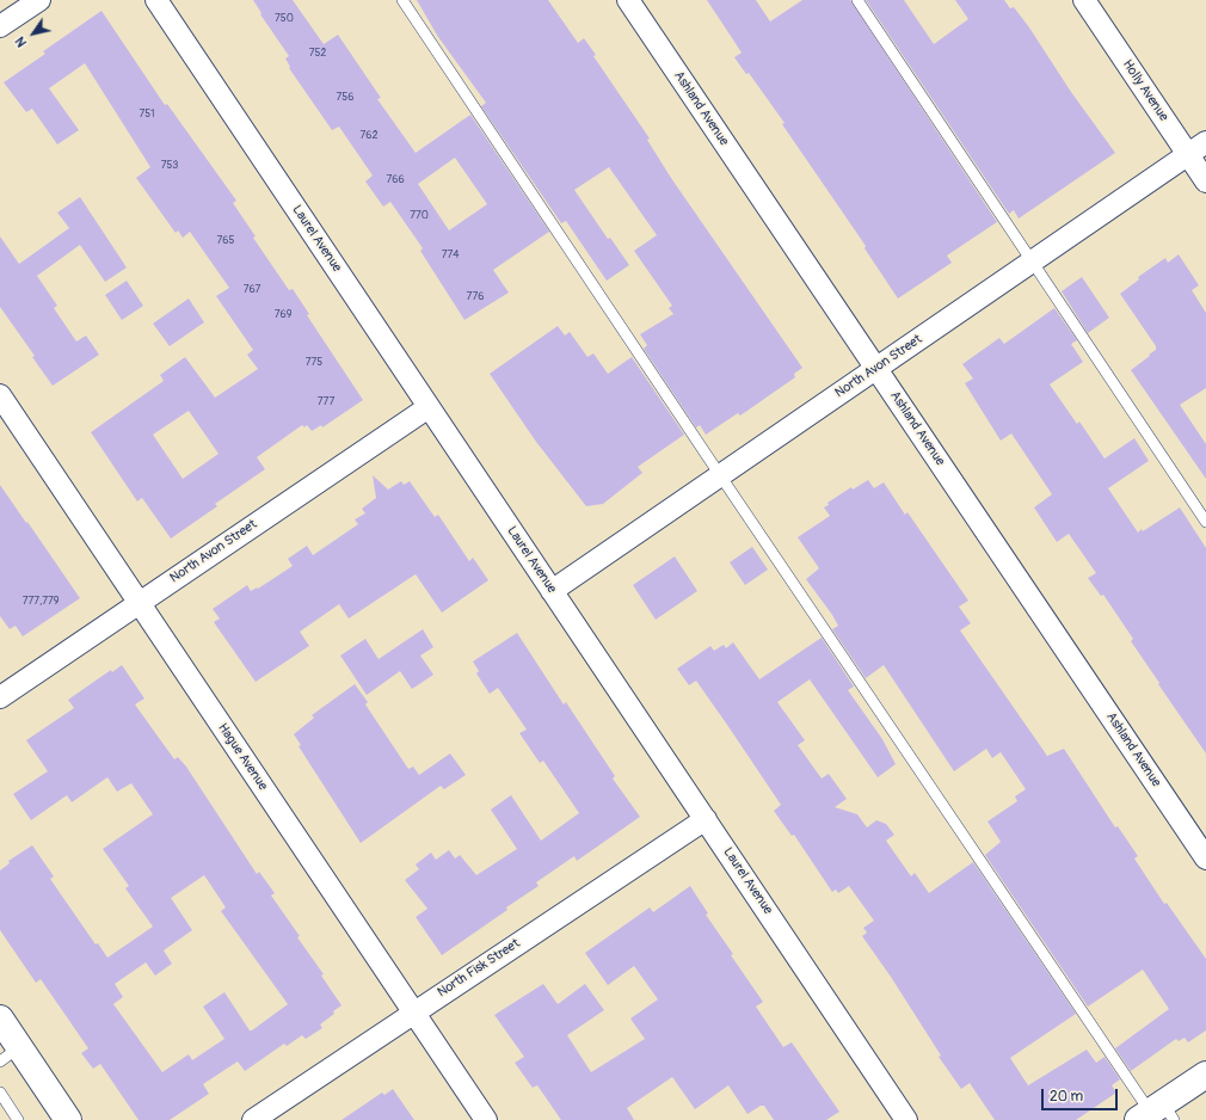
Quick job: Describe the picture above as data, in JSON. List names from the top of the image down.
{
  "streets": {
    "street": [
      "Holly Avenue",
      "Ashland Avenue",
      "Laurel Avenue",
      "North Avon Street",
      "Hague Avenue",
      "North Fisk Street"
    ]
  },
  "crossings": [
    ["Holly Avenue", "North Avon Street"],
    ["Ashland Avenue", "North Avon Street"],
    ["Laurel Avenue", "North Avon Street"],
    ["Laurel Avenue", "North Fisk Street"],
    ["North Avon Street", "Hague Avenue"],
    ["Hague Avenue", "North Fisk Street"]
  ],
  "house_numbers": [
    "750",
    "752",
    "756",
    "751",
    "762",
    "753",
    "766",
    "770",
    "765",
    "774",
    "767",
    "776",
    "769",
    "775",
    "777",
    "777,779"
  ],
  "scale_bar": "20 m",
  "north": "bottom left"
}
